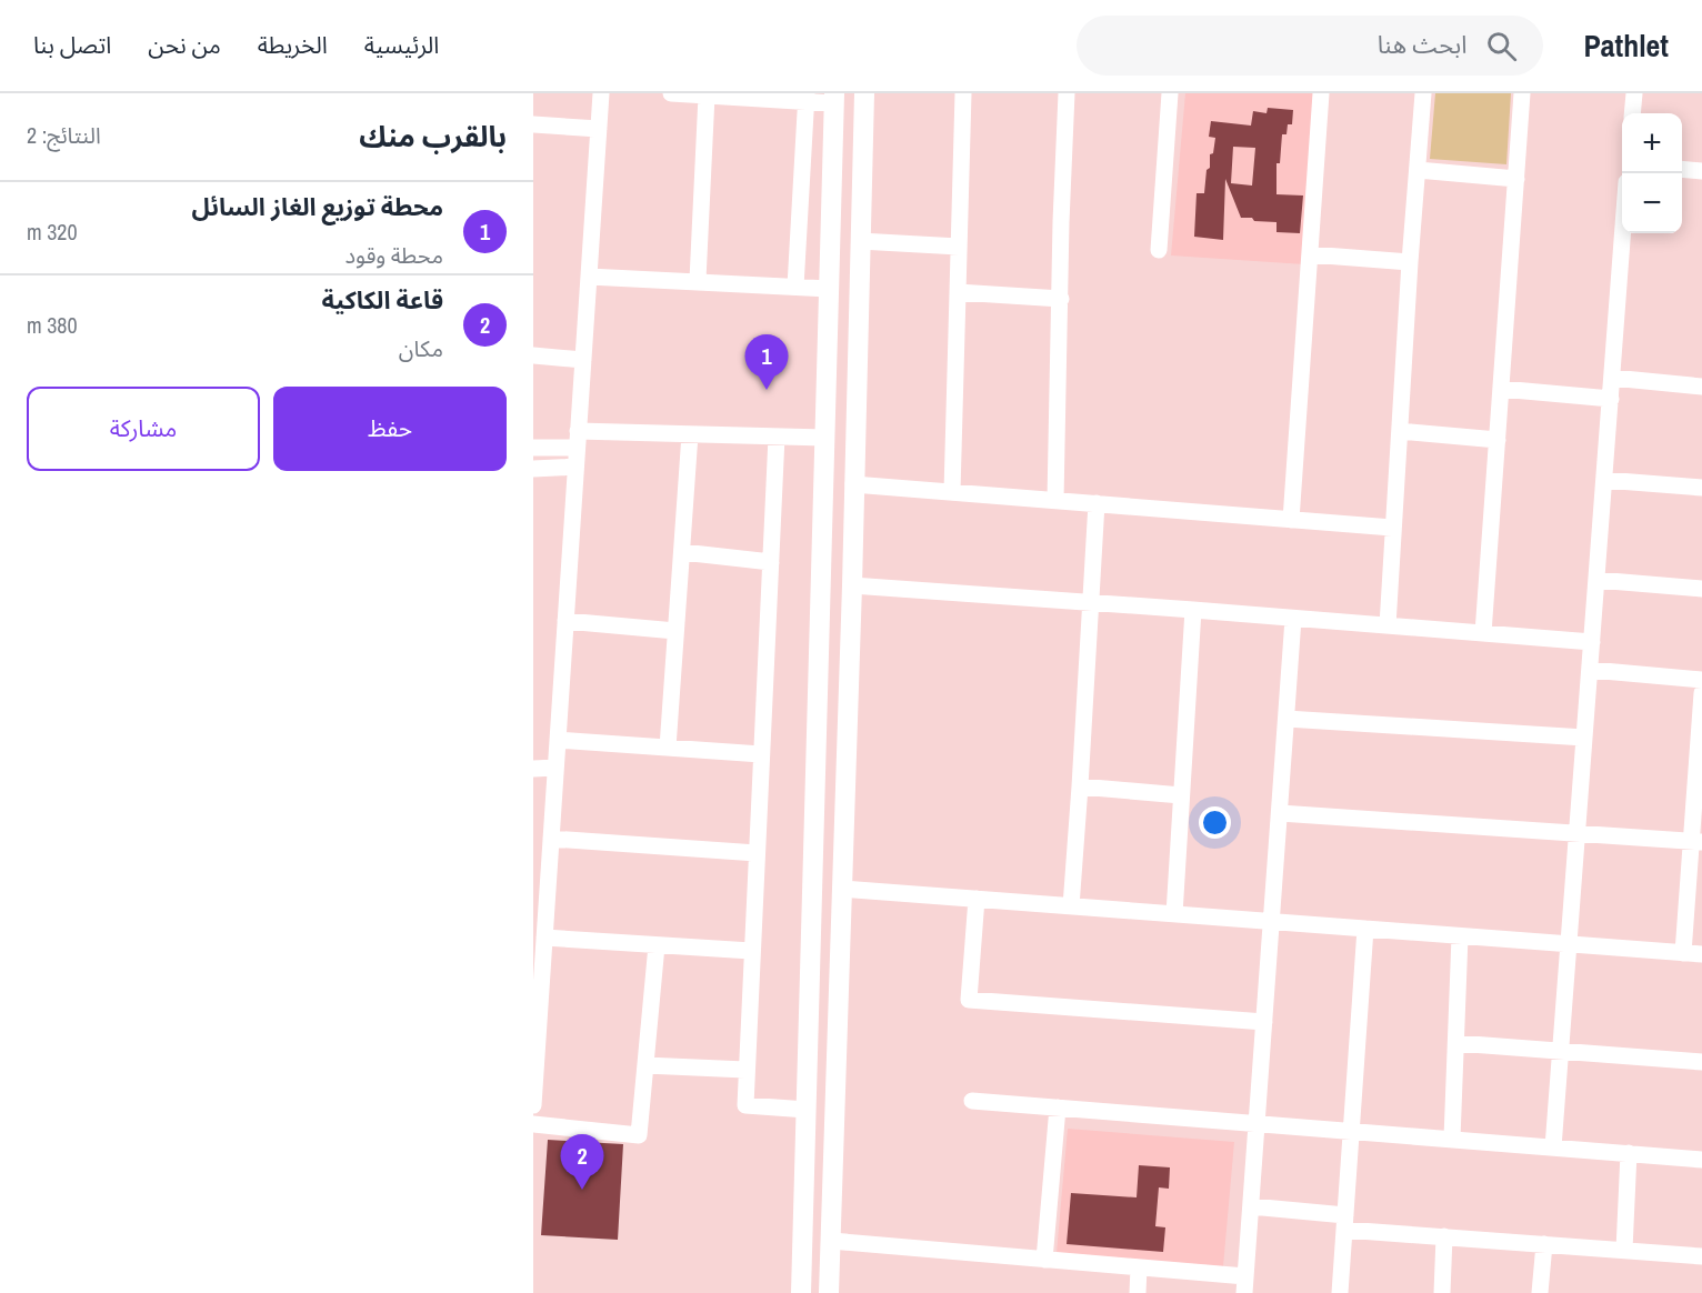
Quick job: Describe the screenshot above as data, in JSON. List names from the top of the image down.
{
  "page": {
    "header": "Pathlet",
    "search": "ابحث هنا",
    "nav": [
      "الرئيسية",
      "الخريطة",
      "من نحن",
      "اتصل بنا"
    ],
    "heading": ["بالقرب منك", "النتائج: 2"],
    "map_buttons": ["+", "−"],
    "list": [
      {
        "mark": "1",
        "name": "محطة توزيع الغاز السائل",
        "note": "محطة وقود",
        "value": "320 m"
      },
      {
        "mark": "2",
        "name": "قاعة الكاكية",
        "note": "مكان",
        "value": "380 m"
      }
    ],
    "pins": ["1", "2"],
    "buttons": ["حفظ", "مشاركة"]
  }
}
